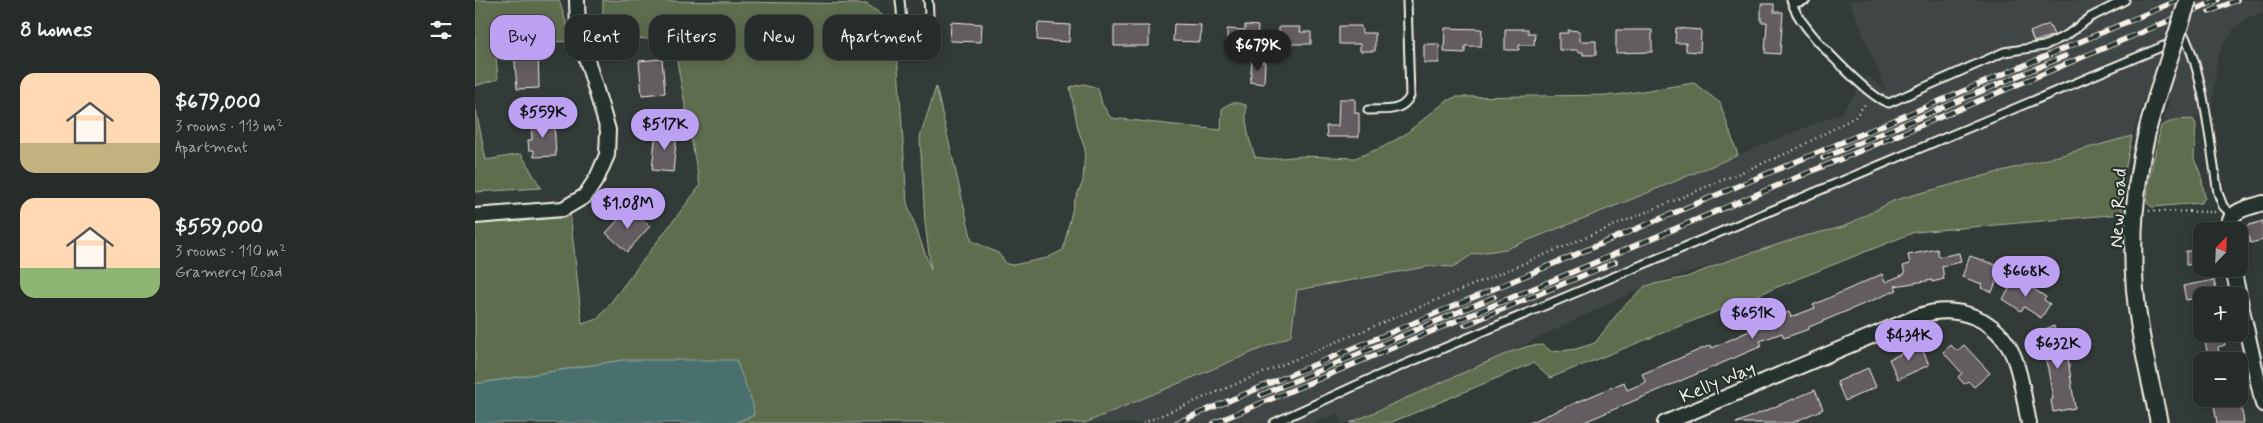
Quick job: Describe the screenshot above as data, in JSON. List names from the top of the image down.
{
  "streets": {
    "street": ["New Road", "Kelly Way"]
  },
  "north": "top right",
  "page": {
    "heading": "8 homes",
    "chip": [
      "Buy",
      "Rent",
      "Filters",
      "New",
      "Apartment"
    ],
    "price": [
      "$679K",
      "$559K",
      "$517K",
      "$1.08M",
      "$668K",
      "$651K",
      "$434K",
      "$632K"
    ],
    "list": [
      {
        "name": "$679,000",
        "note": "3 rooms · 113 m² · Apartment"
      },
      {
        "name": "$559,000",
        "note": "3 rooms · 110 m² · Gramercy Road"
      }
    ],
    "map_buttons": ["+", "−"]
  }
}
